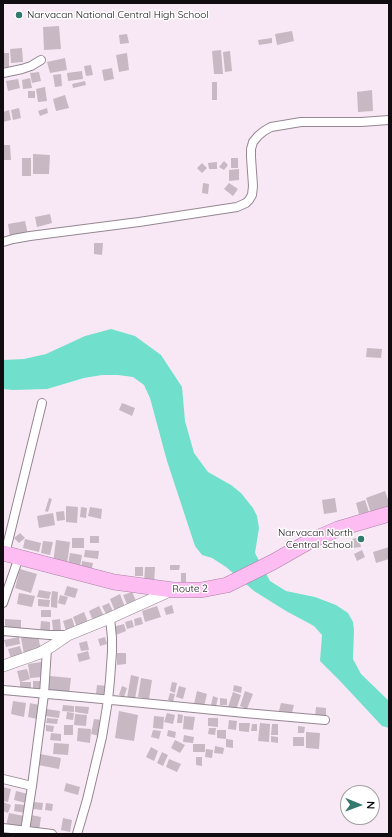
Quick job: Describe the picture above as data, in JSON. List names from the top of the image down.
{
  "streets": {
    "highway": ["Route 2"]
  },
  "places": ["Narvacan National Central High School", "Narvacan North Central School"],
  "north": "right"
}
